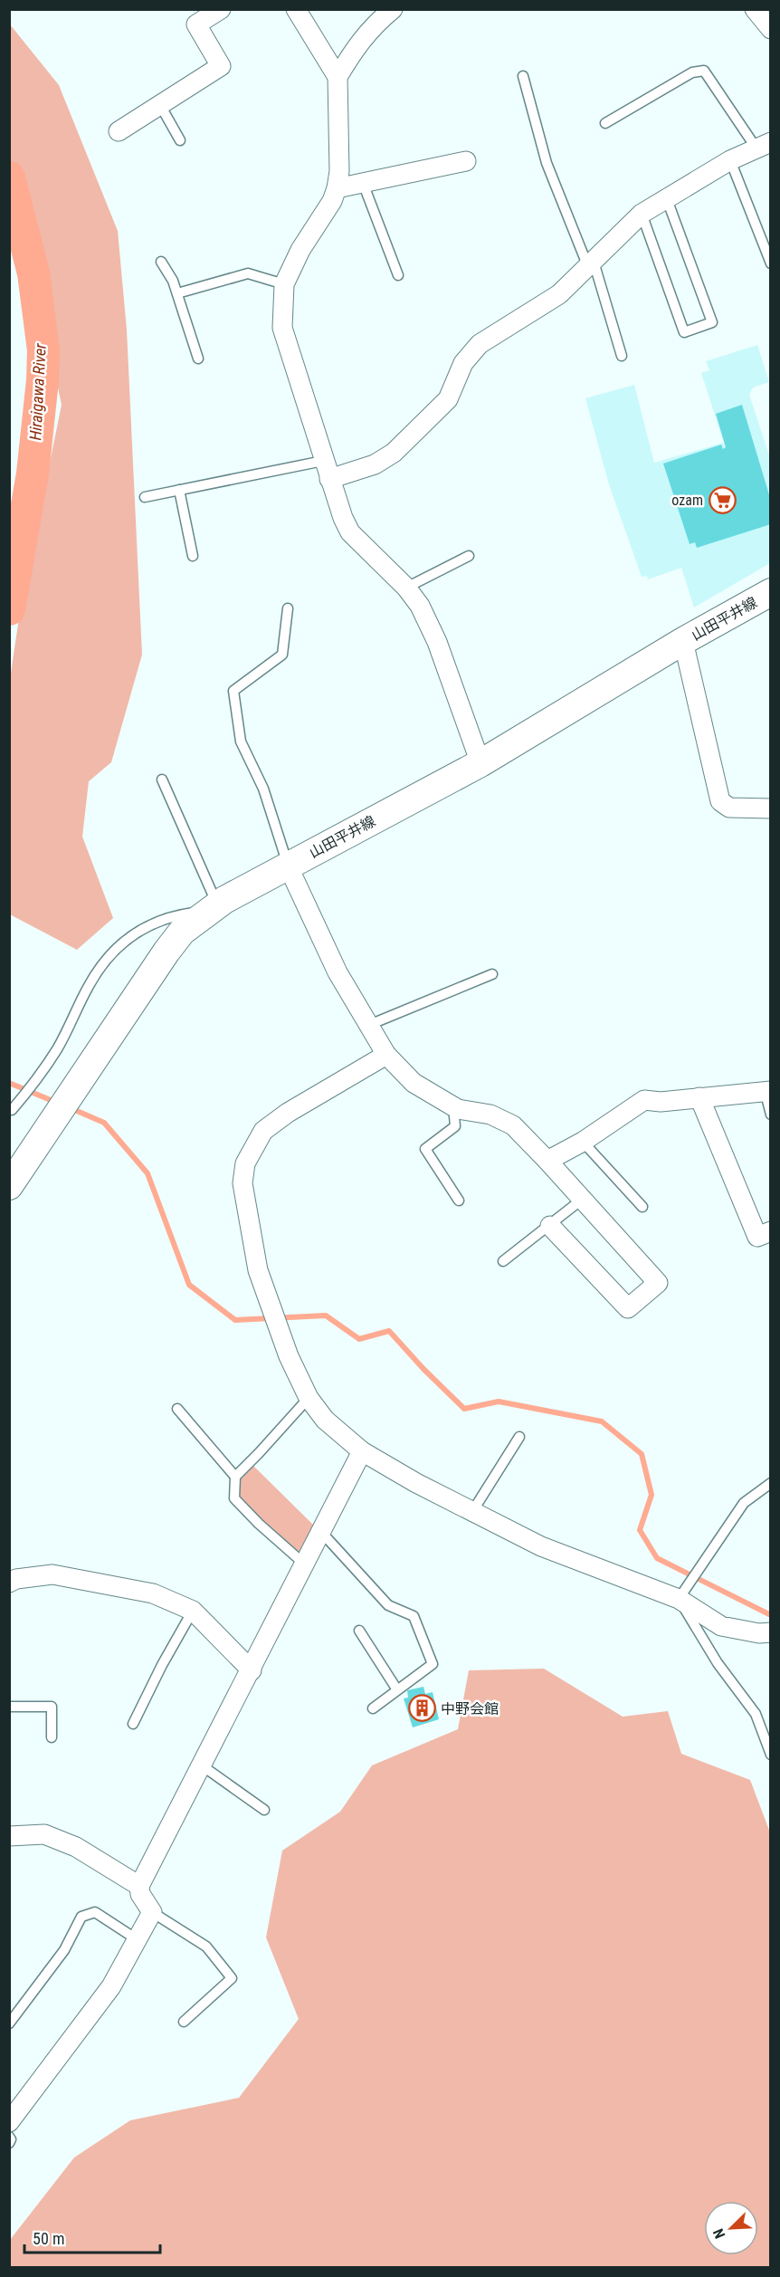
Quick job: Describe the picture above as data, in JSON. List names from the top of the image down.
{
  "streets": {
    "main road": ["山田平井線"]
  },
  "water": ["Hiraigawa River"],
  "places": {
    "supermarket": ["ozam"],
    "building": ["中野会館"]
  },
  "scale_bar": "50 m",
  "north": "bottom left"
}
